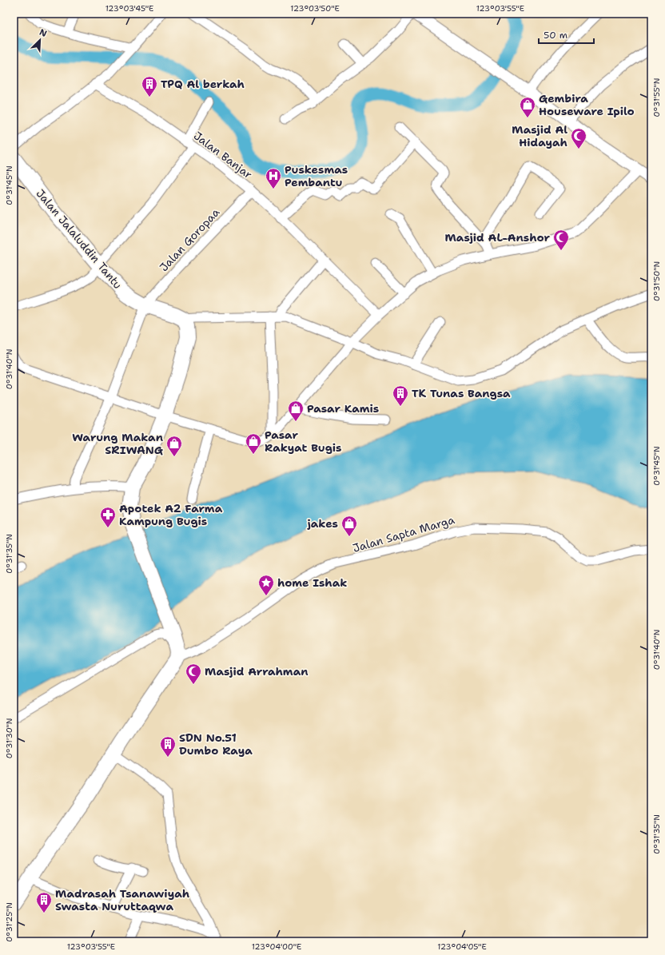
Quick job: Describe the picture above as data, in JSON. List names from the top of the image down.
{
  "streets": {
    "highway": ["Jalan Jalaluddin Tantu"],
    "street": ["Jalan Banjar", "Jalan Goropaa", "Jalan Sapta Marga"]
  },
  "crossings": [
    ["Jalan Banjar", "Jalan Goropaa"],
    ["Jalan Jalaluddin Tantu", "Jalan Goropaa"]
  ],
  "places": {
    "building": [
      "TPQ Al berkah",
      "TK Tunas Bangsa",
      "SDN No.51 Dumbo Raya",
      "Madrasah Tsanawiyah Swasta Nuruttaqwa"
    ],
    "shop": [
      "Gembira Houseware Ipilo",
      "Pasar Kamis",
      "Pasar Rakyat Bugis",
      "Warung Makan SRIWANG",
      "jakes"
    ],
    "mosque": ["Masjid Al Hidayah", "Masjid AL-Anshor", "Masjid Arrahman"],
    "hospital": ["Puskesmas Pembantu"],
    "pharmacy": ["Apotek A2 Farma Kampung Bugis"],
    "place": ["home Ishak"]
  },
  "scale_bar": "50 m",
  "north": "top right",
  "coordinates": [
    "123°03'45\"E",
    "123°03'50\"E",
    "123°03'55\"E",
    "0°31'55\"N",
    "0°31'45\"N",
    "0°31'50\"N",
    "0°31'40\"N",
    "0°31'35\"N",
    "0°31'30\"N",
    "0°31'25\"N",
    "123°04'00\"E",
    "123°04'05\"E"
  ]
}
